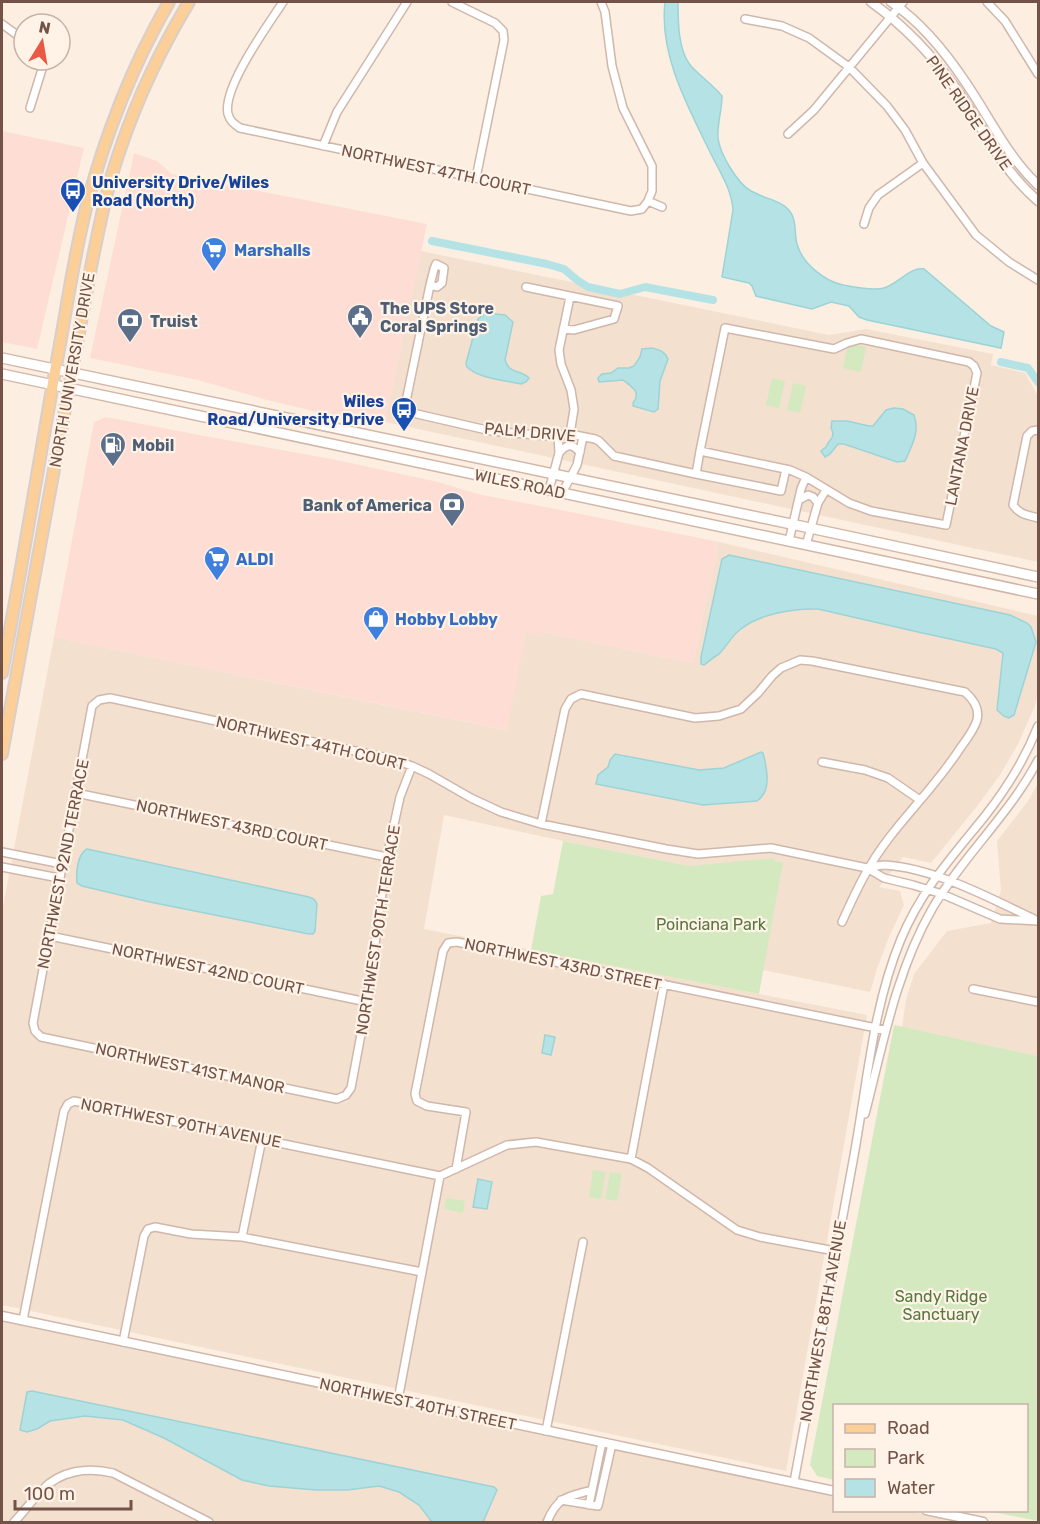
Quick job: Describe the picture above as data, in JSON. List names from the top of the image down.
{
  "streets": {
    "main road": ["NORTH UNIVERSITY DRIVE", "WILES ROAD"],
    "street": [
      "PINE RIDGE DRIVE",
      "NORTHWEST 47TH COURT",
      "PALM DRIVE",
      "LANTANA DRIVE",
      "NORTHWEST 44TH COURT",
      "NORTHWEST 43RD COURT",
      "NORTHWEST 92ND TERRACE",
      "NORTHWEST 90TH TERRACE",
      "NORTHWEST 43RD STREET",
      "NORTHWEST 42ND COURT",
      "NORTHWEST 41ST MANOR",
      "NORTHWEST 90TH AVENUE",
      "NORTHWEST 88TH AVENUE",
      "NORTHWEST 40TH STREET"
    ]
  },
  "crossings": [
    ["NORTH UNIVERSITY DRIVE", "WILES ROAD"],
    ["NORTHWEST 44TH COURT", "NORTHWEST 92ND TERRACE"],
    ["NORTHWEST 44TH COURT", "NORTHWEST 90TH TERRACE"],
    ["NORTHWEST 44TH COURT", "NORTHWEST 88TH AVENUE"],
    ["NORTHWEST 43RD COURT", "NORTHWEST 92ND TERRACE"],
    ["NORTHWEST 43RD COURT", "NORTHWEST 90TH TERRACE"],
    ["NORTHWEST 92ND TERRACE", "NORTHWEST 42ND COURT"],
    ["NORTHWEST 92ND TERRACE", "NORTHWEST 41ST MANOR"],
    ["NORTHWEST 90TH TERRACE", "NORTHWEST 42ND COURT"],
    ["NORTHWEST 90TH TERRACE", "NORTHWEST 41ST MANOR"],
    ["NORTHWEST 43RD STREET", "NORTHWEST 88TH AVENUE"],
    ["NORTHWEST 90TH AVENUE", "NORTHWEST 40TH STREET"],
    ["NORTHWEST 88TH AVENUE", "NORTHWEST 40TH STREET"]
  ],
  "parks": ["Poinciana Park", "Sandy Ridge Sanctuary"],
  "places": {
    "bus stop": ["University Drive/Wiles Road (North)", "Wiles Road/University Drive"],
    "supermarket": ["Marshalls", "ALDI"],
    "public building": ["The UPS Store Coral Springs"],
    "bank": ["Truist", "Bank of America"],
    "fuel station": ["Mobil"],
    "shop": ["Hobby Lobby"]
  },
  "legend": ["Road", "Park", "Water"],
  "scale_bar": "100 m",
  "north": "top"
}
